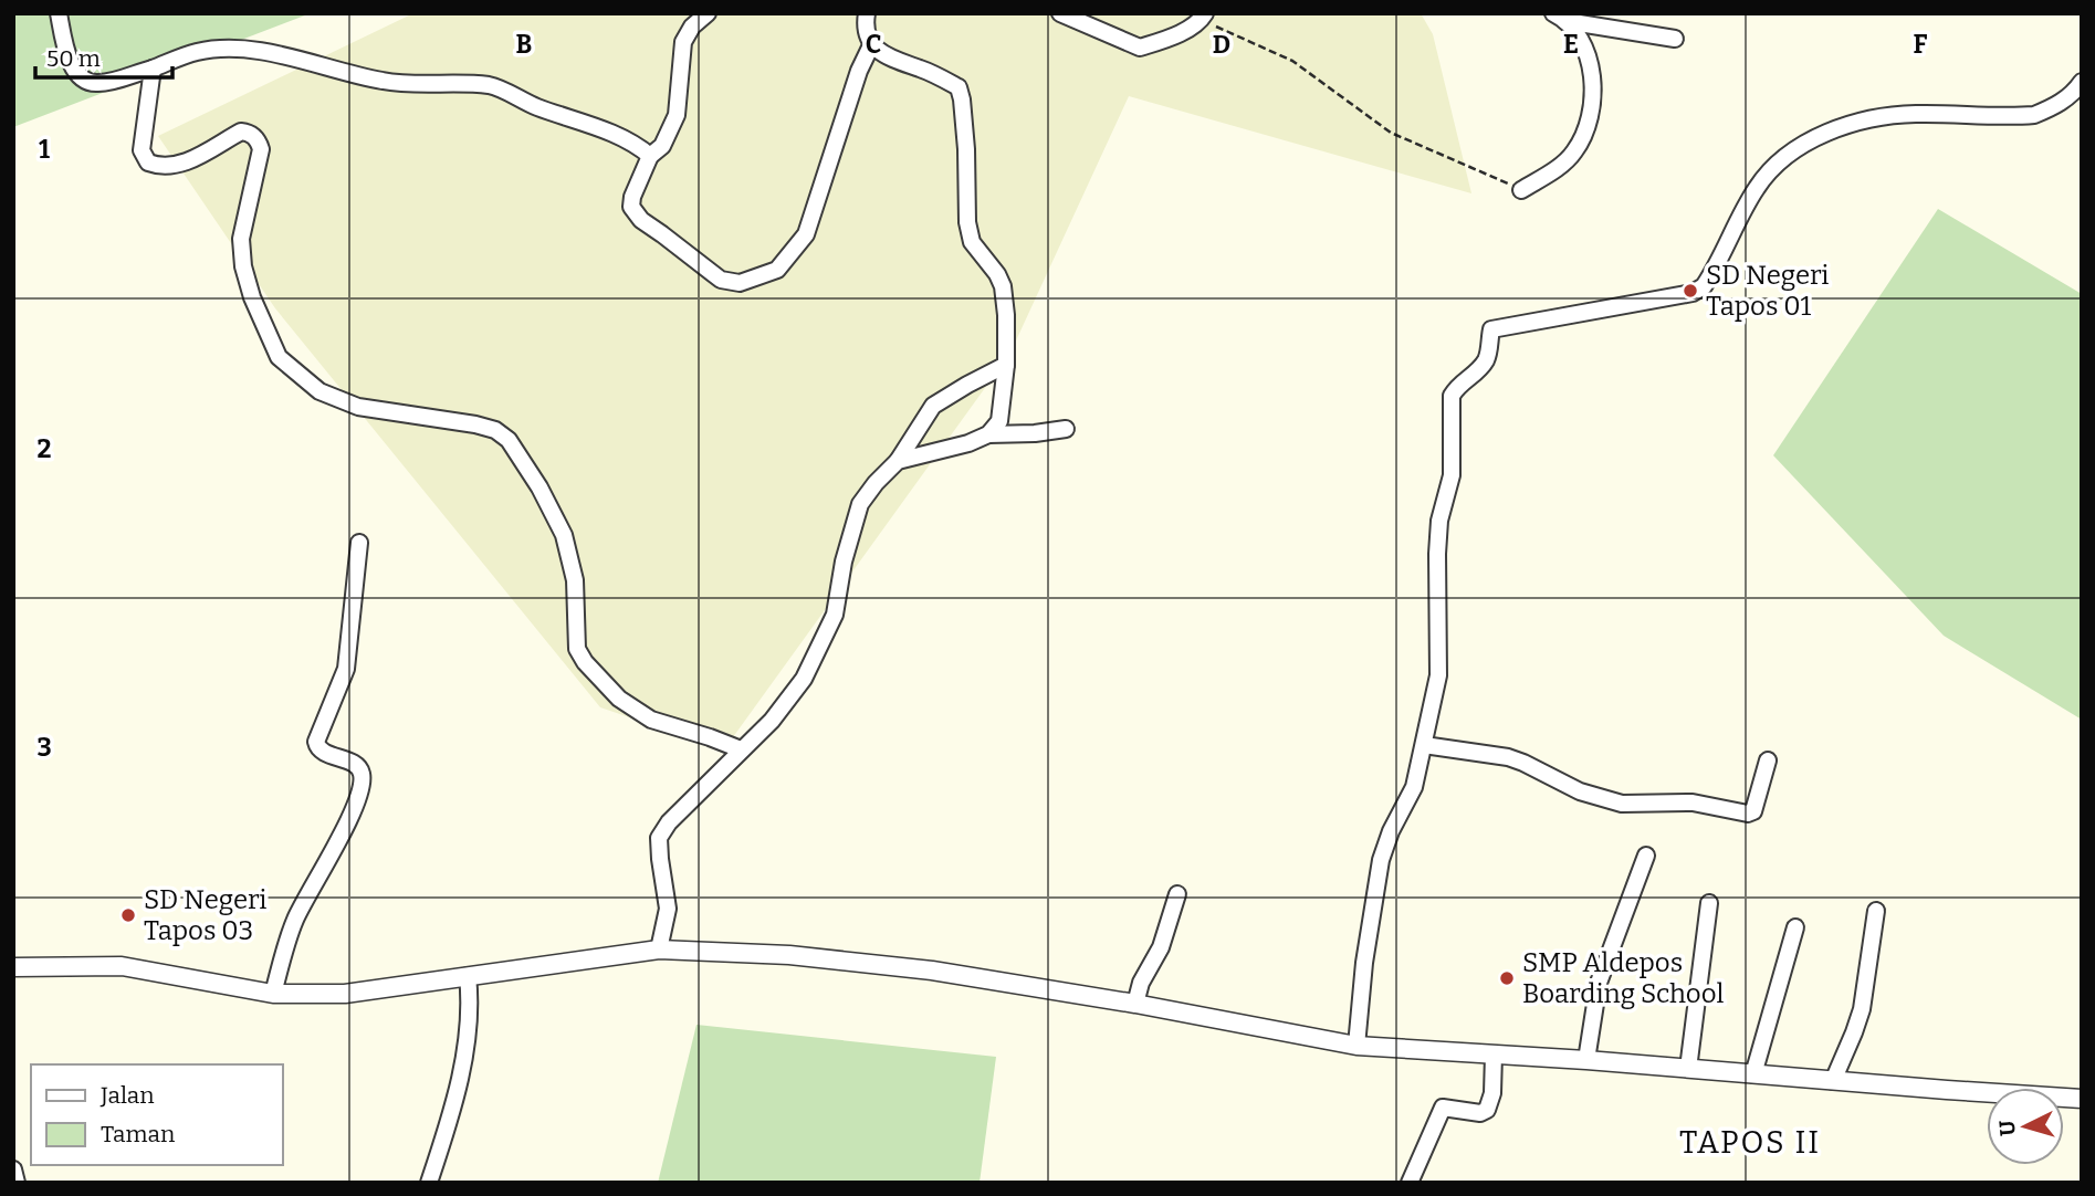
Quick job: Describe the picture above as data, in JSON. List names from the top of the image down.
{
  "districts": ["TAPOS II"],
  "places": ["SD Negeri Tapos 01", "SD Negeri Tapos 03", "SMP Aldepos Boarding School"],
  "legend": ["Jalan", "Taman"],
  "scale_bar": "50 m",
  "north": "left",
  "grid": {
    "columns": [
      "B",
      "C",
      "D",
      "E",
      "F"
    ],
    "rows": ["1", "2", "3"]
  }
}
